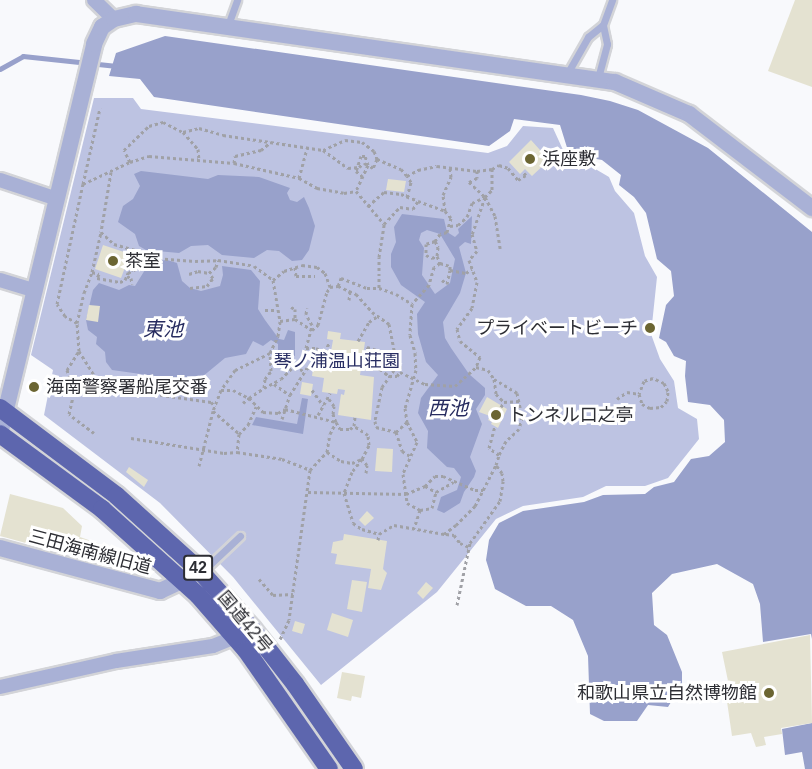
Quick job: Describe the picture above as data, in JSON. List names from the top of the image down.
{
  "streets": {
    "highway": ["42", "国道42号"],
    "street": ["三田海南線旧道"]
  },
  "crossings": [
    ["三田海南線旧道", "国道42号"]
  ],
  "water": ["東池", "西池"],
  "parks": ["琴ノ浦温山荘園"],
  "places": [
    "浜座敷",
    "茶室",
    "プライベートビーチ",
    "海南警察署船尾交番",
    "トンネル口之亭",
    "和歌山県立自然博物館"
  ]
}
